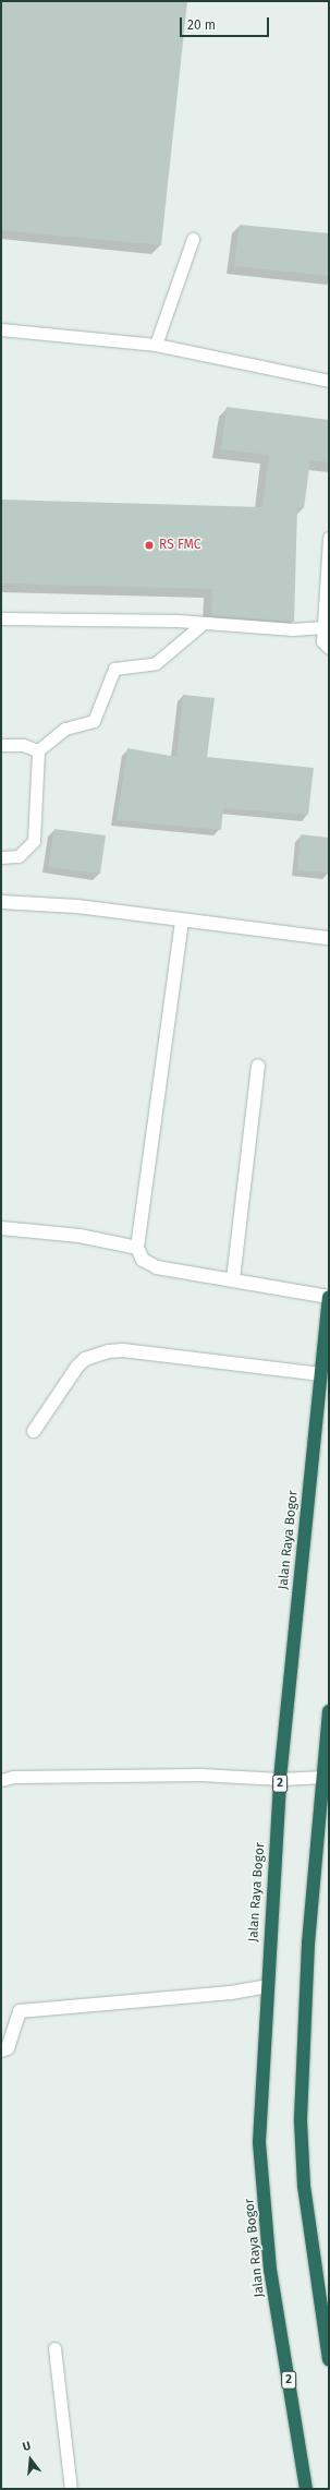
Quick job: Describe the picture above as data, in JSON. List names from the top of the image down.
{
  "streets": {
    "highway": ["Jalan Raya Bogor", "2"]
  },
  "places": ["RS FMC"],
  "scale_bar": "20 m",
  "north": "top"
}
